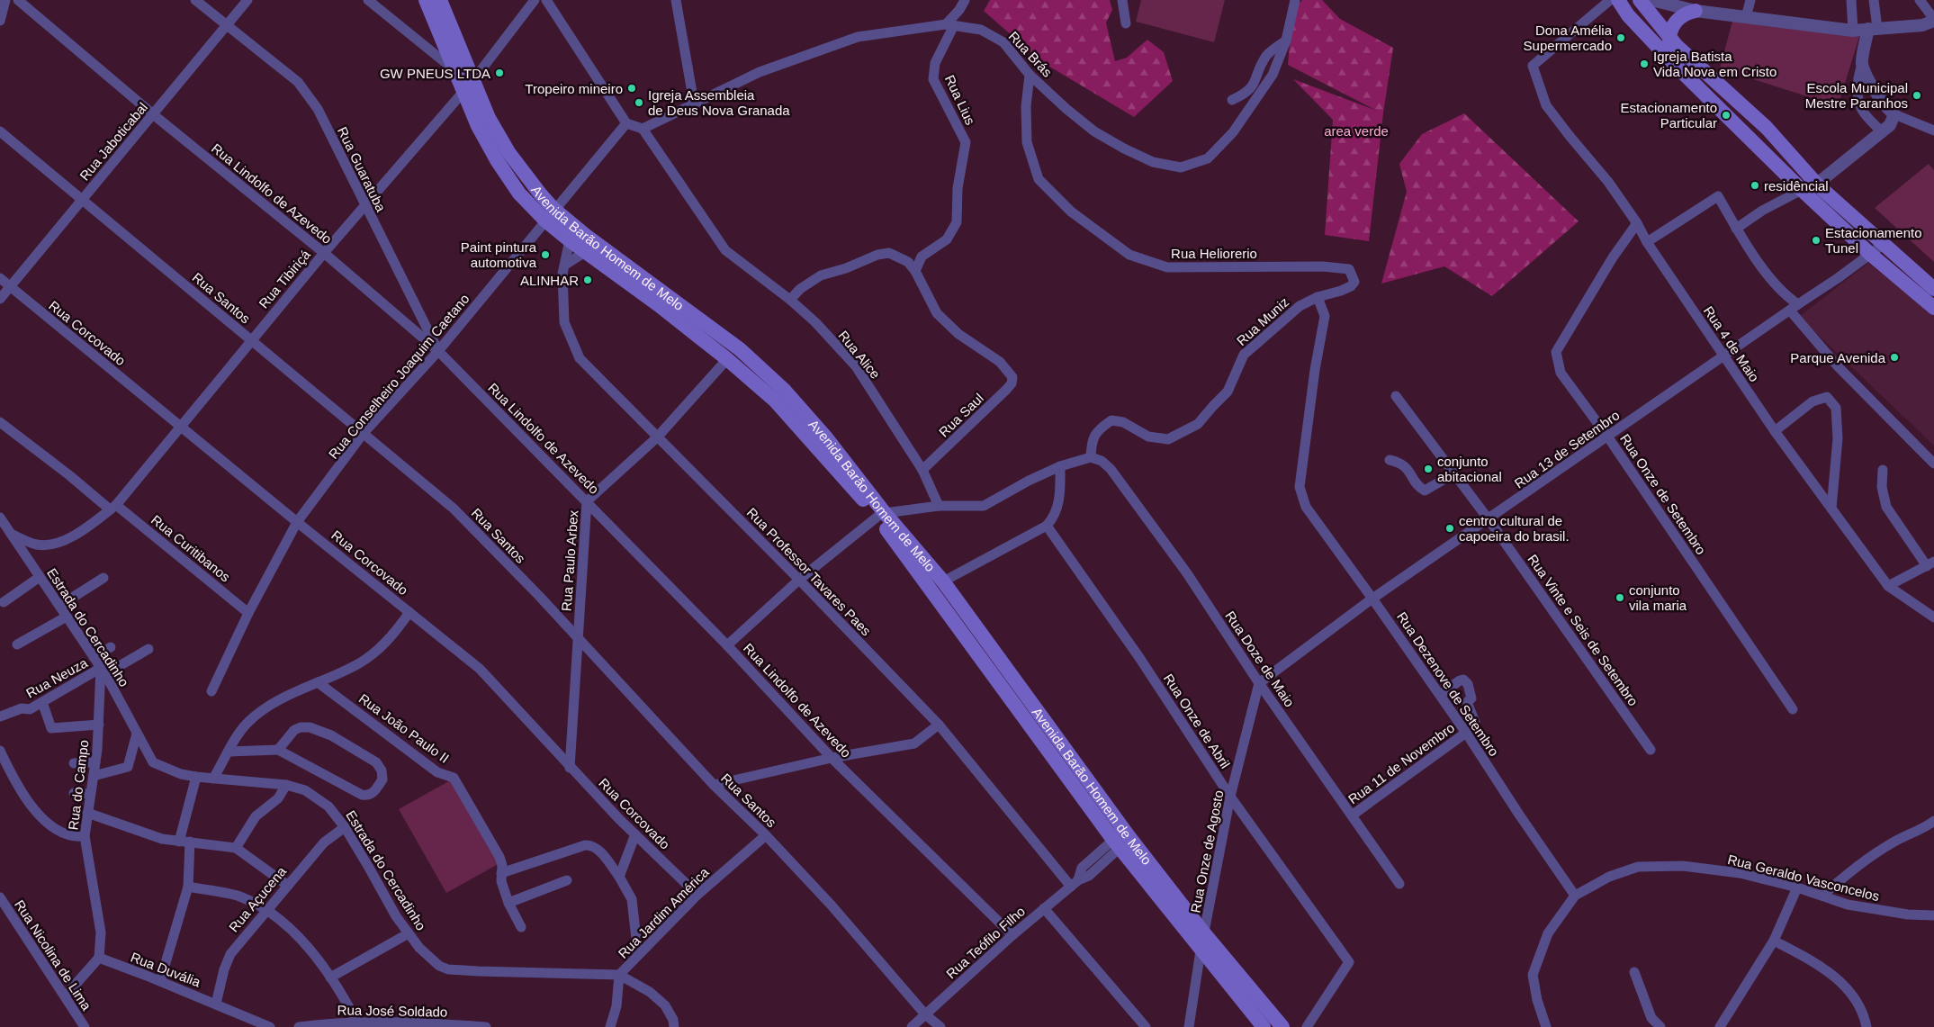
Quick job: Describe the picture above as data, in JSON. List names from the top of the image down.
{
  "streets": {
    "main road": ["Avenida Barão Homem de Melo"],
    "street": [
      "Rua Brás",
      "Rua Lius",
      "Rua Jaboticabal",
      "Rua Guaratuba",
      "Rua Lindolfo de Azevedo",
      "Rua Heliorerio",
      "Rua Tibiriçá",
      "Rua Santos",
      "Rua Muniz",
      "Rua Corcovado",
      "Rua 4 de Maio",
      "Rua Alice",
      "Rua Conselheiro Joaquim Caetano",
      "Rua Saul",
      "Rua 13 de Setembro",
      "Rua Onze de Setembro",
      "Rua Curitibanos",
      "Rua Paulo Arbex",
      "Rua Professor Tavares Paes",
      "Estrada do Cercadinho",
      "Rua Vinte e Seis de Setembro",
      "Rua Doze de Maio",
      "Rua Neuza",
      "Rua Dezenove de Setembro",
      "Rua Onze de Abril",
      "Rua João Paulo II",
      "Rua 11 de Novembro",
      "Rua do Campo",
      "Rua Onze de Agosto",
      "Rua Geraldo Vasconcelos",
      "Rua Açucena",
      "Rua Jardim América",
      "Rua Teófilo Filho",
      "Rua Nicolina de Lima",
      "Rua Duvália",
      "Rua José Soldado"
    ]
  },
  "crossings": [
    ["Rua Brás", "Rua Lius"],
    ["Rua Brás", "Rua Heliorerio"],
    ["Rua Brás", "Rua Alice"],
    ["Rua Lius", "Rua Saul"],
    ["Rua Jaboticabal", "Rua Guaratuba"],
    ["Rua Jaboticabal", "Rua Lindolfo de Azevedo"],
    ["Rua Jaboticabal", "Rua Santos"],
    ["Rua Jaboticabal", "Rua Corcovado"],
    ["Rua Guaratuba", "Rua Lindolfo de Azevedo"],
    ["Rua Guaratuba", "Rua Tibiriçá"],
    ["Rua Guaratuba", "Rua Conselheiro Joaquim Caetano"],
    ["Rua Lindolfo de Azevedo", "Rua Tibiriçá"],
    ["Rua Lindolfo de Azevedo", "Rua Conselheiro Joaquim Caetano"],
    ["Rua Lindolfo de Azevedo", "Rua Paulo Arbex"],
    ["Rua Lindolfo de Azevedo", "Rua Teófilo Filho"],
    ["Avenida Barão Homem de Melo", "Rua Tibiriçá"],
    ["Avenida Barão Homem de Melo", "Rua Conselheiro Joaquim Caetano"],
    ["Avenida Barão Homem de Melo", "Rua Paulo Arbex"],
    ["Avenida Barão Homem de Melo", "Rua Professor Tavares Paes"],
    ["Avenida Barão Homem de Melo", "Rua Onze de Agosto"],
    ["Avenida Barão Homem de Melo", "Rua Teófilo Filho"],
    ["Rua Heliorerio", "Rua Muniz"],
    ["Rua Tibiriçá", "Rua Santos"],
    ["Rua Tibiriçá", "Rua Corcovado"],
    ["Rua Tibiriçá", "Rua Curitibanos"],
    ["Rua Tibiriçá", "Estrada do Cercadinho"],
    ["Rua Santos", "Rua Conselheiro Joaquim Caetano"],
    ["Rua Santos", "Rua Paulo Arbex"],
    ["Rua Santos", "Rua Jardim América"],
    ["Rua Santos", "Rua Teófilo Filho"],
    ["Rua Muniz", "Rua Doze de Maio"],
    ["Rua Muniz", "Rua Dezenove de Setembro"],
    ["Rua Corcovado", "Rua Conselheiro Joaquim Caetano"],
    ["Rua Corcovado", "Rua Paulo Arbex"],
    ["Rua Corcovado", "Rua Jardim América"],
    ["Rua 4 de Maio", "Rua 13 de Setembro"],
    ["Rua 4 de Maio", "Rua Onze de Setembro"],
    ["Rua Alice", "Rua Saul"],
    ["Rua Conselheiro Joaquim Caetano", "Rua Curitibanos"],
    ["Rua 13 de Setembro", "Rua Onze de Setembro"],
    ["Rua 13 de Setembro", "Rua Vinte e Seis de Setembro"],
    ["Rua 13 de Setembro", "Rua Doze de Maio"],
    ["Rua 13 de Setembro", "Rua Dezenove de Setembro"],
    ["Rua 13 de Setembro", "Rua Onze de Agosto"],
    ["Rua Paulo Arbex", "Rua Professor Tavares Paes"],
    ["Rua Professor Tavares Paes", "Rua Teófilo Filho"],
    ["Estrada do Cercadinho", "Rua Neuza"],
    ["Estrada do Cercadinho", "Rua do Campo"],
    ["Estrada do Cercadinho", "Rua Açucena"],
    ["Estrada do Cercadinho", "Rua Jardim América"],
    ["Rua Doze de Maio", "Rua 11 de Novembro"],
    ["Rua Doze de Maio", "Rua Onze de Agosto"],
    ["Rua Neuza", "Rua do Campo"],
    ["Rua Dezenove de Setembro", "Rua 11 de Novembro"],
    ["Rua Dezenove de Setembro", "Rua Geraldo Vasconcelos"],
    ["Rua Onze de Abril", "Rua Onze de Agosto"],
    ["Rua do Campo", "Rua Duvália"],
    ["Rua Açucena", "Rua Duvália"]
  ],
  "parks": ["area verde"],
  "places": [
    "Dona Amélia Supermercado",
    "Igreja Batista Vida Nova em Cristo",
    "GW PNEUS LTDA",
    "Tropeiro mineiro",
    "Escola Municipal Mestre Paranhos",
    "Igreja Assembleia de Deus Nova Granada",
    "Estacionamento Particular",
    "residêncial",
    "Estacionamento Tunel",
    "Paint pintura automotiva",
    "ALINHAR",
    "Parque Avenida",
    "conjunto abitacional",
    "centro cultural de capoeira do brasil.",
    "conjunto vila maria"
  ]
}
